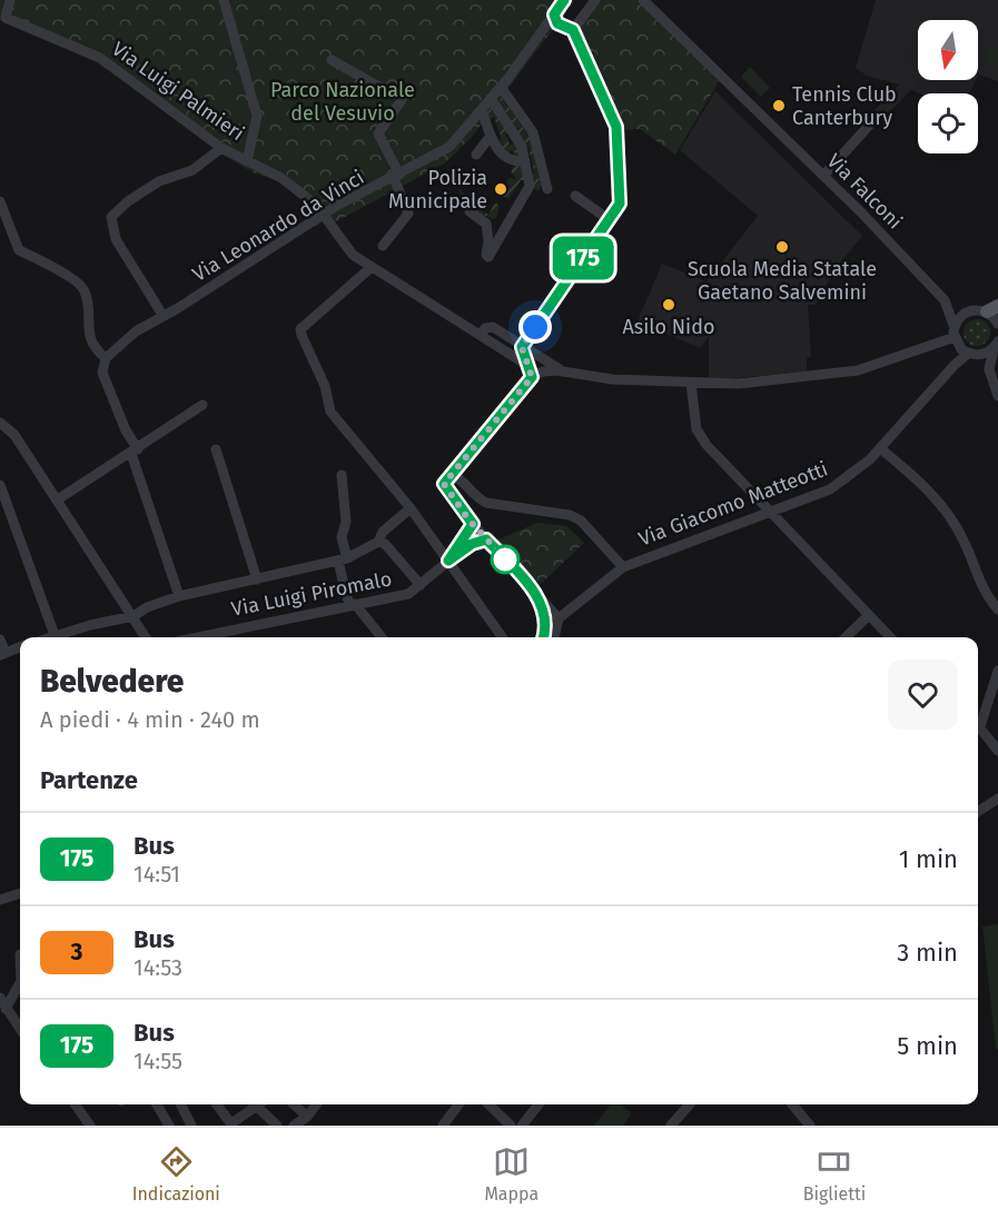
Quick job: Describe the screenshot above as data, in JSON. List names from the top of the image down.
{
  "streets": {
    "street": [
      "Via Luigi Palmieri",
      "Via Falconi",
      "Via Leonardo da Vinci",
      "Via Giacomo Matteotti",
      "Via Luigi Piromalo"
    ]
  },
  "crossings": [
    ["Via Luigi Palmieri", "Via Leonardo da Vinci"],
    ["Via Falconi", "Via Giacomo Matteotti"]
  ],
  "parks": ["Parco Nazionale del Vesuvio"],
  "places": [
    "Tennis Club Canterbury",
    "Polizia Municipale",
    "Scuola Media Statale Gaetano Salvemini",
    "Asilo Nido"
  ],
  "lines": ["bus line 175"],
  "north": "bottom",
  "page": {
    "on_map": "175",
    "heading": [
      ["Belvedere", "A piedi · 4 min · 240 m"],
      "Partenze"
    ],
    "list": [
      {
        "mark": "175",
        "name": "Bus",
        "note": "14:51",
        "value": "1 min"
      },
      {
        "mark": "3",
        "name": "Bus",
        "note": "14:53",
        "value": "3 min"
      },
      {
        "mark": "175",
        "name": "Bus",
        "note": "14:55",
        "value": "5 min"
      }
    ],
    "tabs": ["Indicazioni", "Mappa", "Biglietti"]
  }
}
